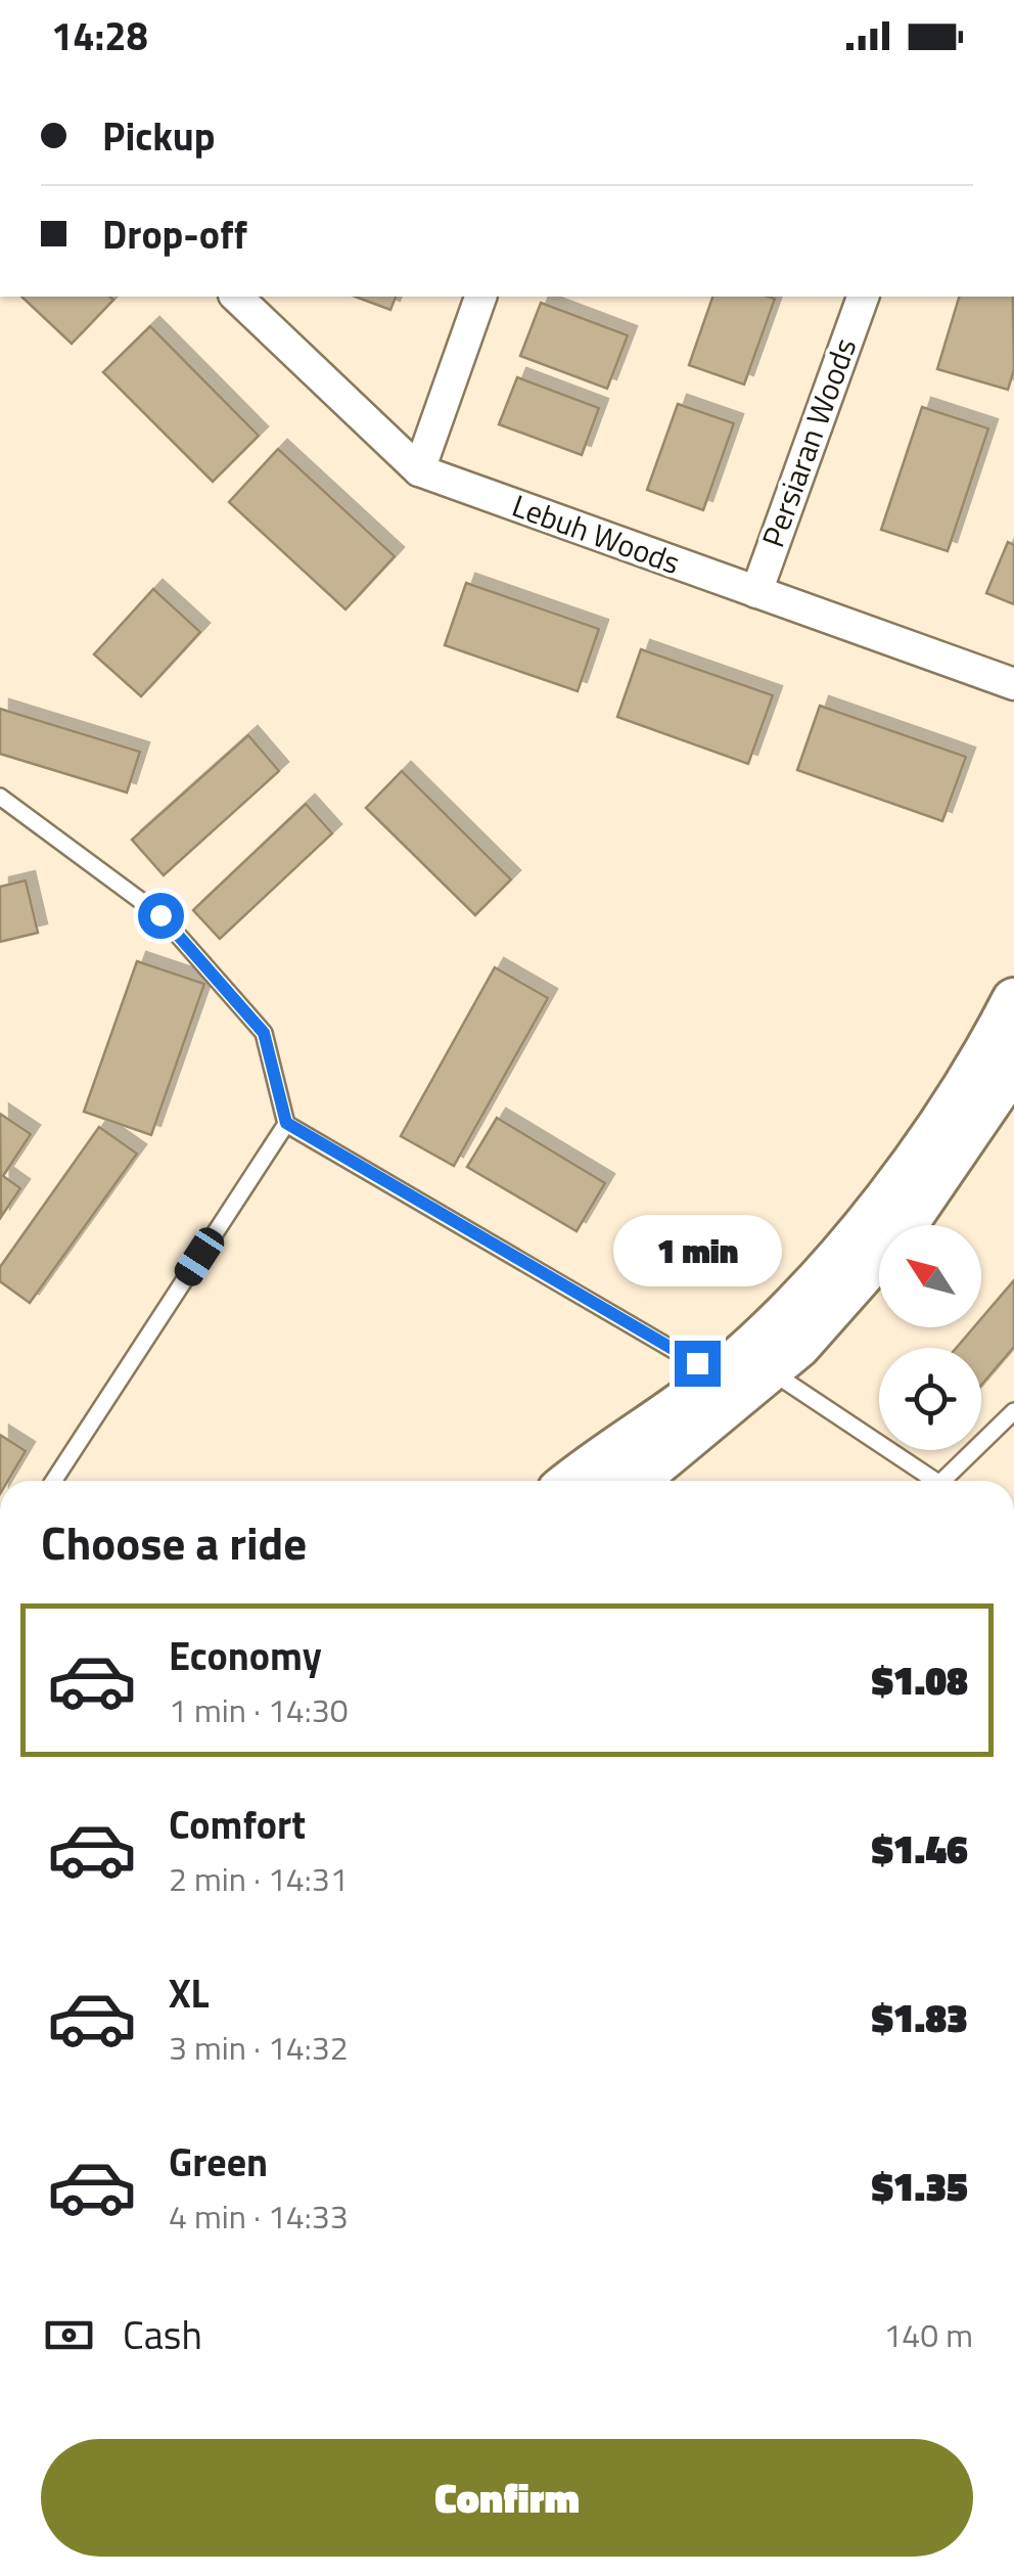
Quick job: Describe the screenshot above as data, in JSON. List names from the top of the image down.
{
  "streets": {
    "street": ["Persiaran Woods", "Lebuh Woods"]
  },
  "crossings": [
    ["Persiaran Woods", "Lebuh Woods"]
  ],
  "north": "top left",
  "page": {
    "status": "14:28",
    "banner": ["Pickup", "Drop-off"],
    "bubble": "1 min",
    "heading": "Choose a ride",
    "list": [
      {
        "name": "Economy",
        "note": "1 min · 14:30",
        "value": "$1.08"
      },
      {
        "name": "Comfort",
        "note": "2 min · 14:31",
        "value": "$1.46"
      },
      {
        "name": "XL",
        "note": "3 min · 14:32",
        "value": "$1.83"
      },
      {
        "name": "Green",
        "note": "4 min · 14:33",
        "value": "$1.35"
      }
    ],
    "pay": ["Cash", "140 m"],
    "buttons": "Confirm"
  }
}
